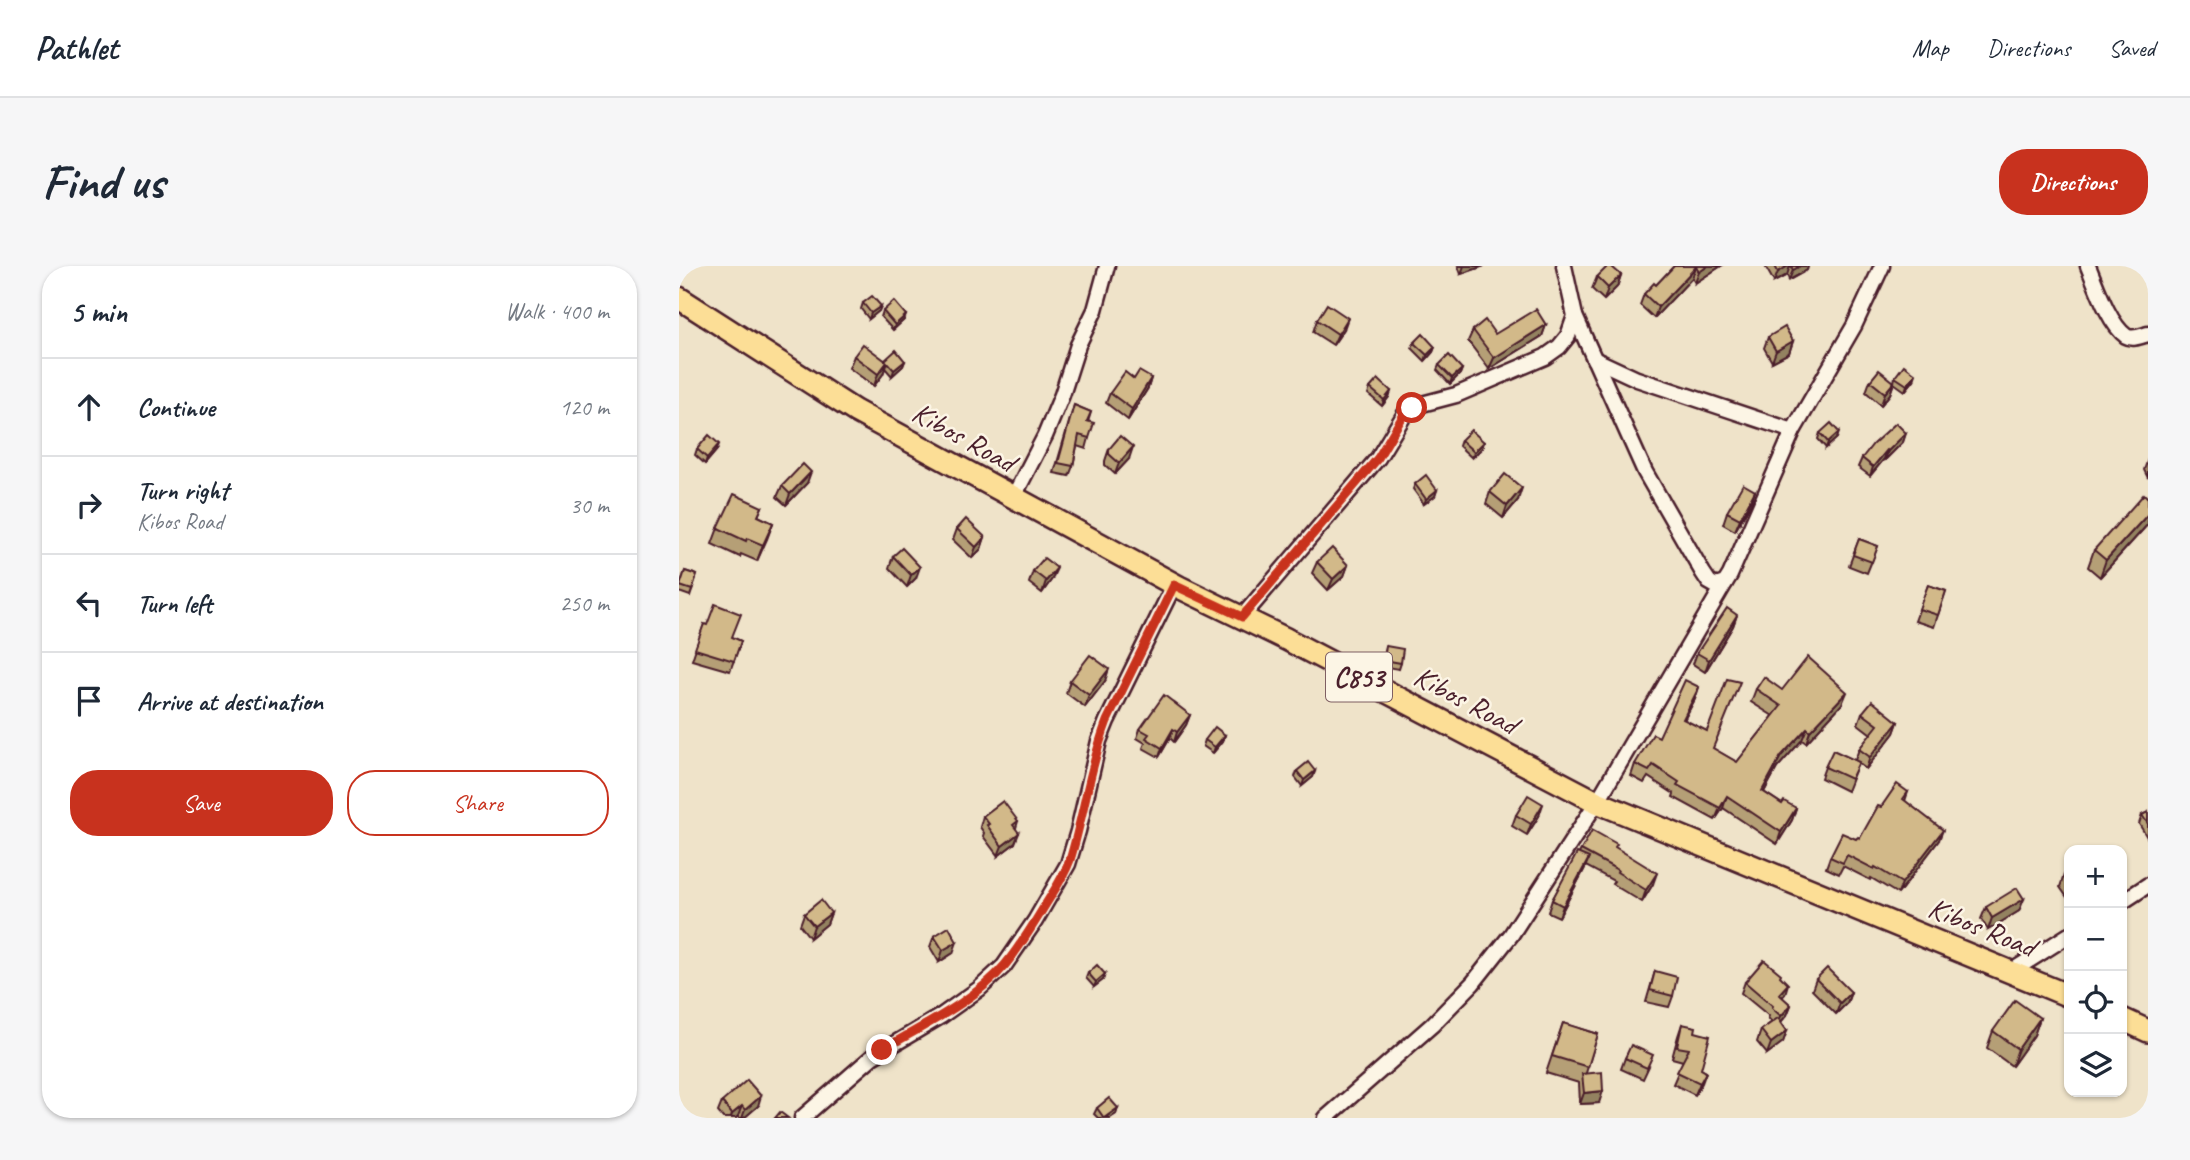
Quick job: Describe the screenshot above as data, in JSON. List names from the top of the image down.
{
  "streets": {
    "main road": ["Kibos Road", "C853"]
  },
  "page": {
    "header": "Pathlet",
    "nav": ["Map", "Directions", "Saved"],
    "buttons": [
      "Directions",
      ["Save", "Share"]
    ],
    "title": "Find us",
    "heading": ["5 min", "Walk · 400 m"],
    "list": [
      ["Continue", "120 m"],
      ["Turn right", "Kibos Road", "30 m"],
      ["Turn left", "250 m"],
      "Arrive at destination"
    ],
    "map_buttons": ["+", "−"]
  }
}
